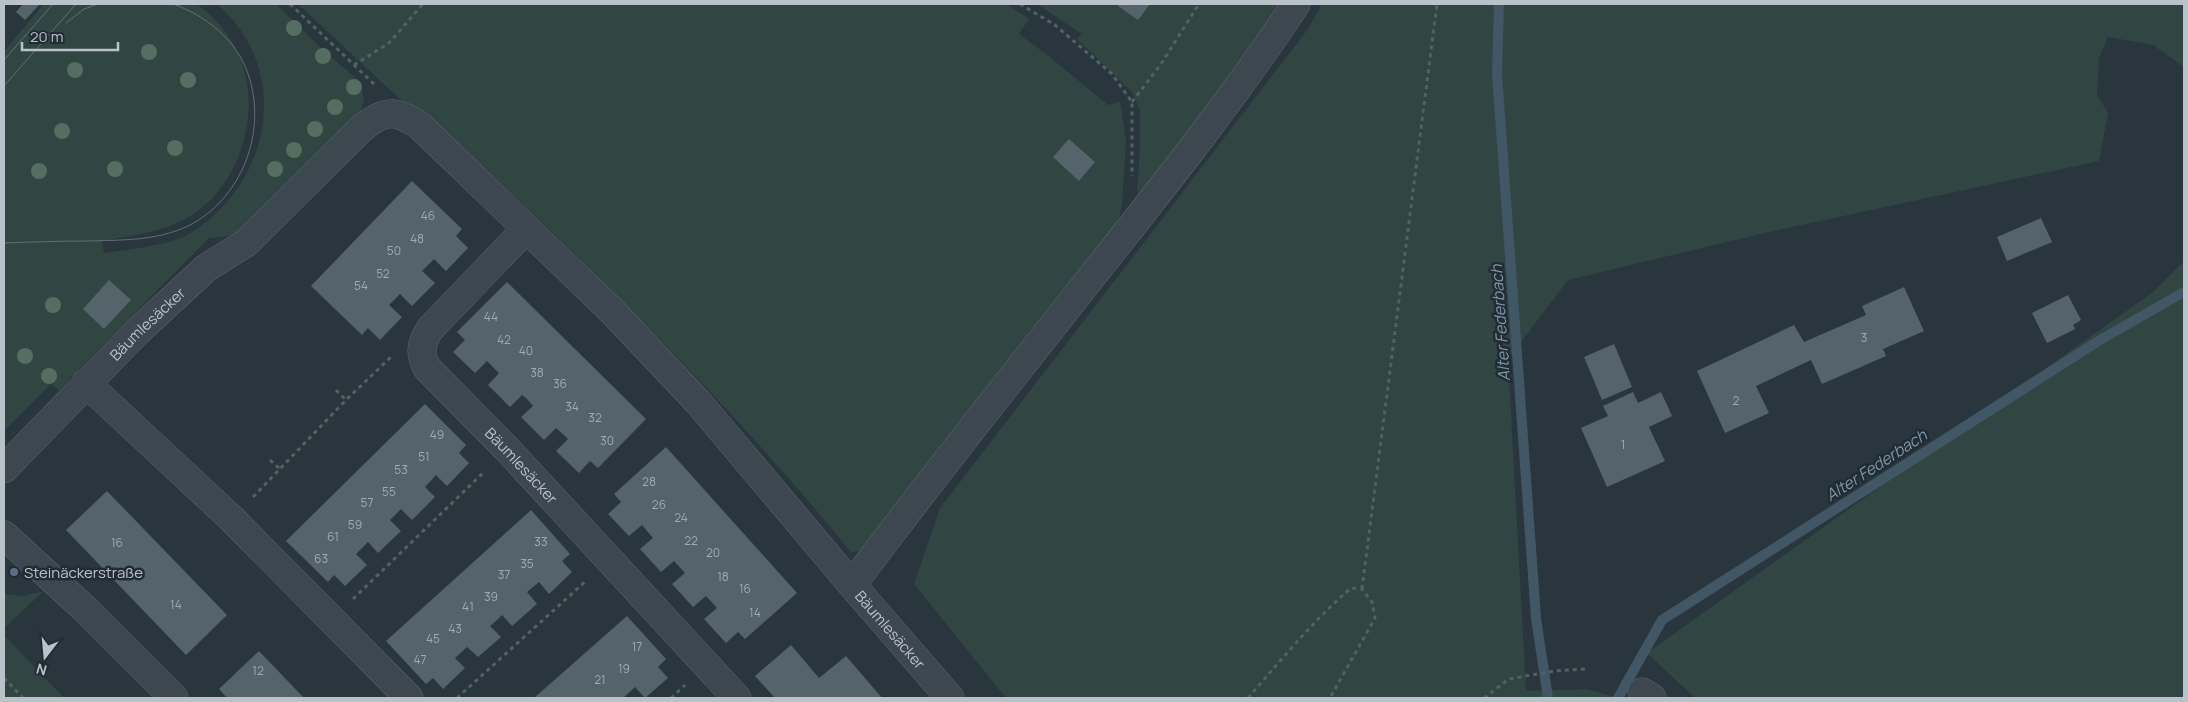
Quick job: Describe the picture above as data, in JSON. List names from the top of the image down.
{
  "streets": {
    "street": ["Bäumlesäcker"]
  },
  "water": ["Alter Federbach"],
  "places": ["Steinäckerstraße"],
  "house_numbers": [
    "46",
    "48",
    "50",
    "52",
    "54",
    "44",
    "3",
    "42",
    "40",
    "38",
    "36",
    "2",
    "34",
    "32",
    "49",
    "30",
    "1",
    "51",
    "53",
    "28",
    "55",
    "57",
    "26",
    "24",
    "59",
    "61",
    "22",
    "33",
    "16",
    "20",
    "63",
    "35",
    "37",
    "18",
    "16",
    "39",
    "14",
    "41",
    "14",
    "43",
    "45",
    "17",
    "47",
    "19",
    "12",
    "21"
  ],
  "scale_bar": "20 m",
  "north": "bottom"
}
